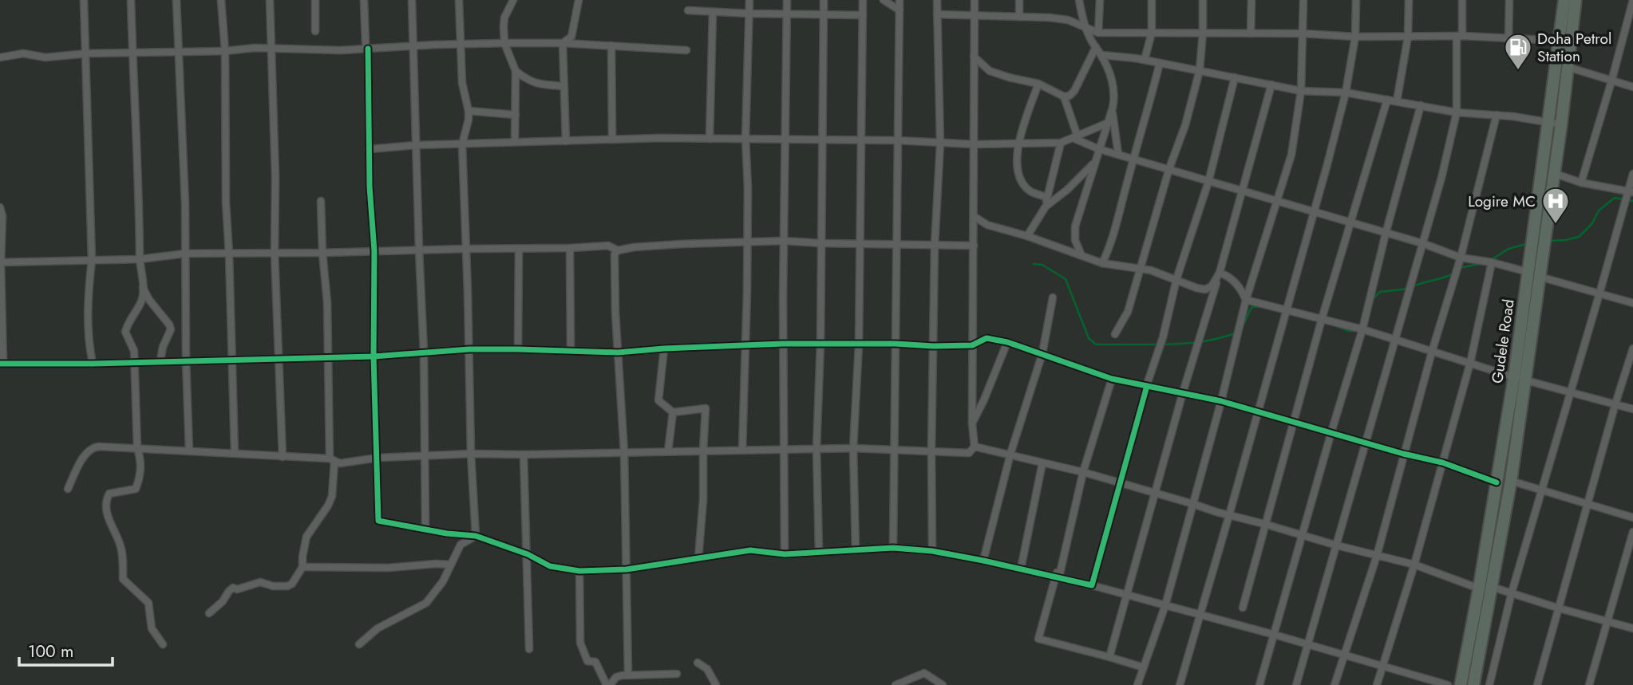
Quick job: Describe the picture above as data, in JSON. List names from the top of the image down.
{
  "streets": {
    "highway": ["Gudele Road"]
  },
  "places": {
    "fuel station": ["Doha Petrol Station"],
    "hospital": ["Logire MC"]
  },
  "scale_bar": "100 m"
}
